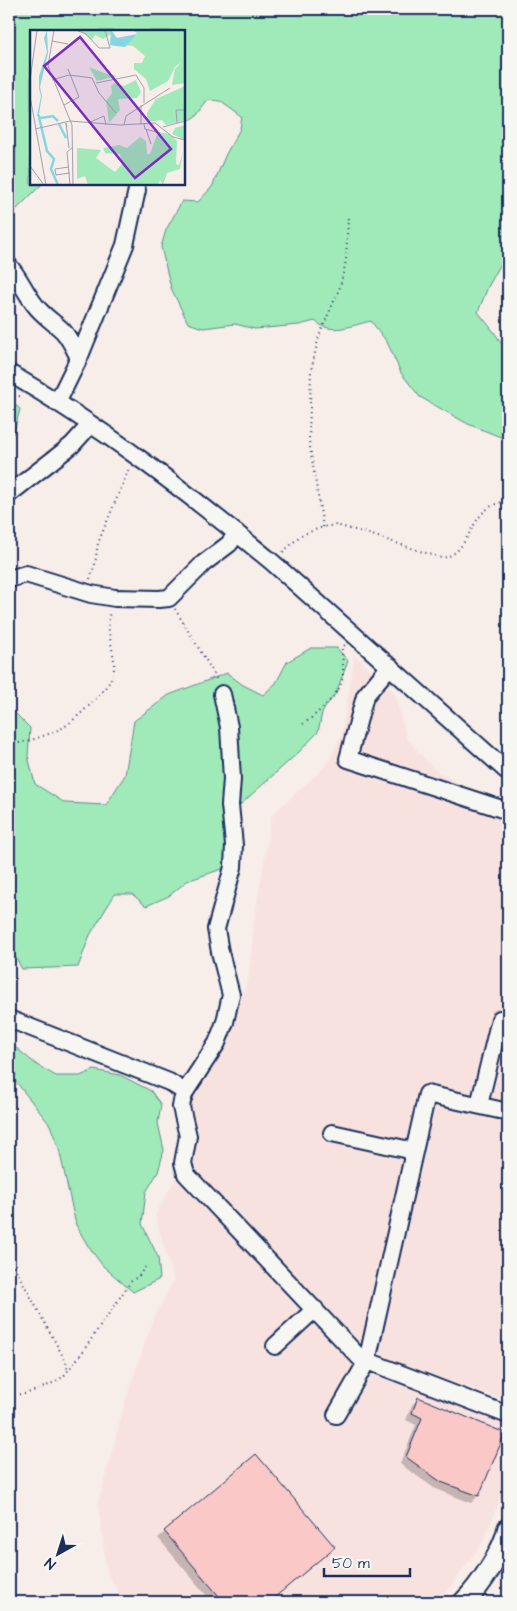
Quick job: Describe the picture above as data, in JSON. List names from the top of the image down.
{
  "scale_bar": "50 m",
  "north": "bottom left"
}
